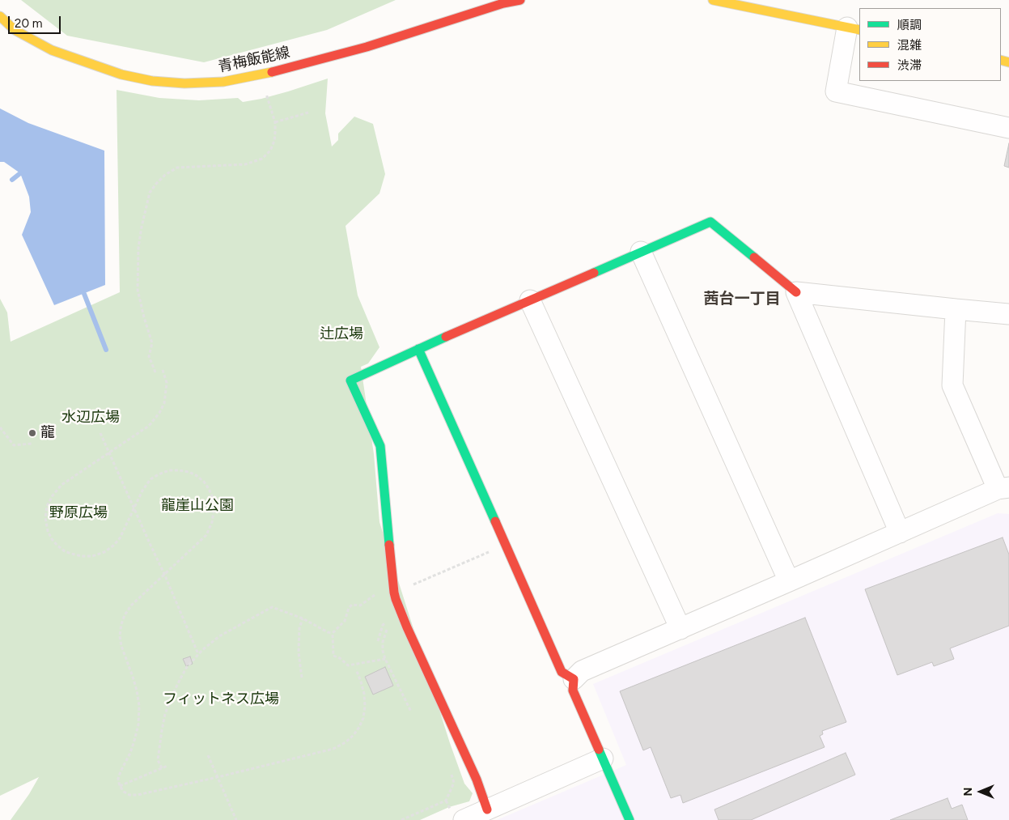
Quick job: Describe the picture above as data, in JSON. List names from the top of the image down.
{
  "streets": {
    "street": ["青梅飯能線"]
  },
  "districts": ["茜台一丁目"],
  "parks": [
    "辻広場",
    "水辺広場",
    "龍崖山公園",
    "野原広場",
    "フィットネス広場"
  ],
  "places": ["龍"],
  "legend": ["順調", "混雑", "渋滞"],
  "scale_bar": "20 m",
  "north": "left"
}
